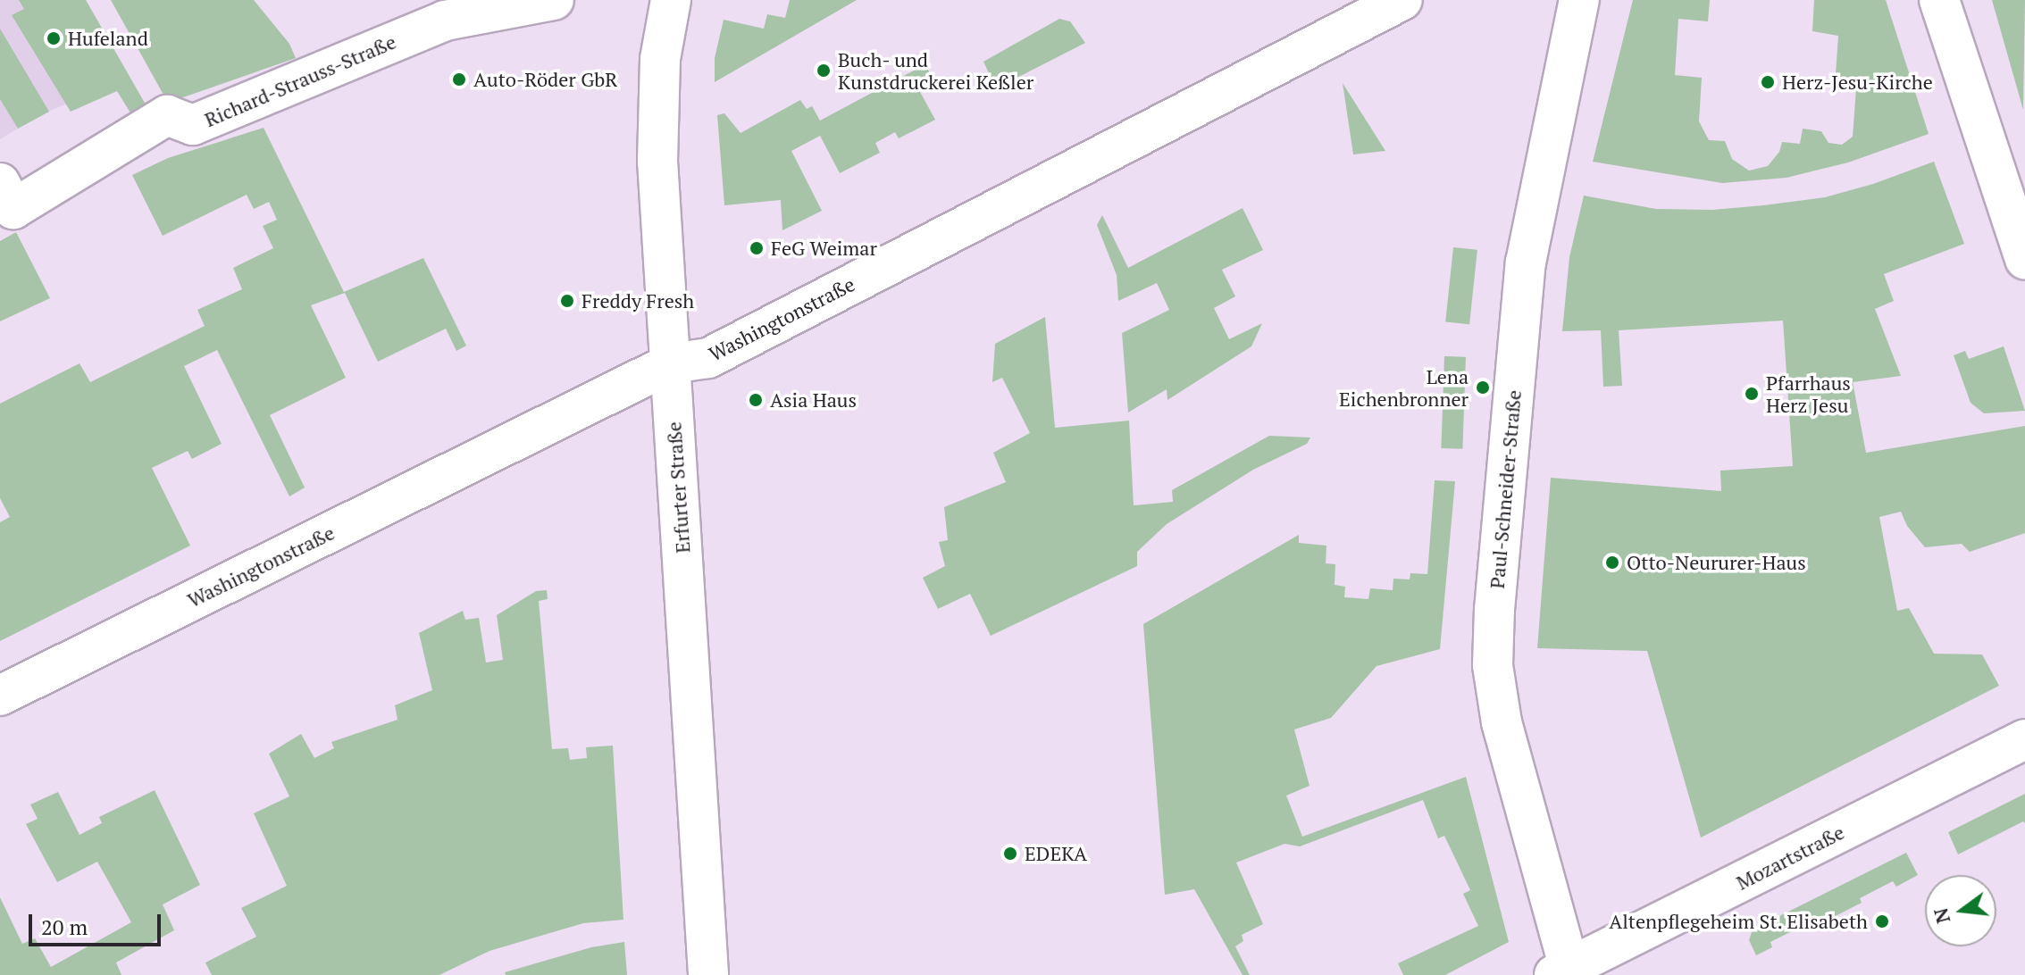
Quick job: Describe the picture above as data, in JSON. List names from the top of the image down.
{
  "streets": {
    "street": [
      "Richard-Strauss-Straße",
      "Washingtonstraße",
      "Erfurter Straße",
      "Paul-Schneider-Straße",
      "Mozartstraße"
    ]
  },
  "crossings": [
    ["Washingtonstraße", "Erfurter Straße"],
    ["Paul-Schneider-Straße", "Mozartstraße"]
  ],
  "places": [
    "Hufeland",
    "Buch- und Kunstdruckerei Keßler",
    "Auto-Röder GbR",
    "Herz-Jesu-Kirche",
    "FeG Weimar",
    "Freddy Fresh",
    "Lena Eichenbronner",
    "Pfarrhaus Herz Jesu",
    "Asia Haus",
    "Otto-Neururer-Haus",
    "EDEKA",
    "Altenpflegeheim St. Elisabeth"
  ],
  "scale_bar": "20 m",
  "north": "left"
}
